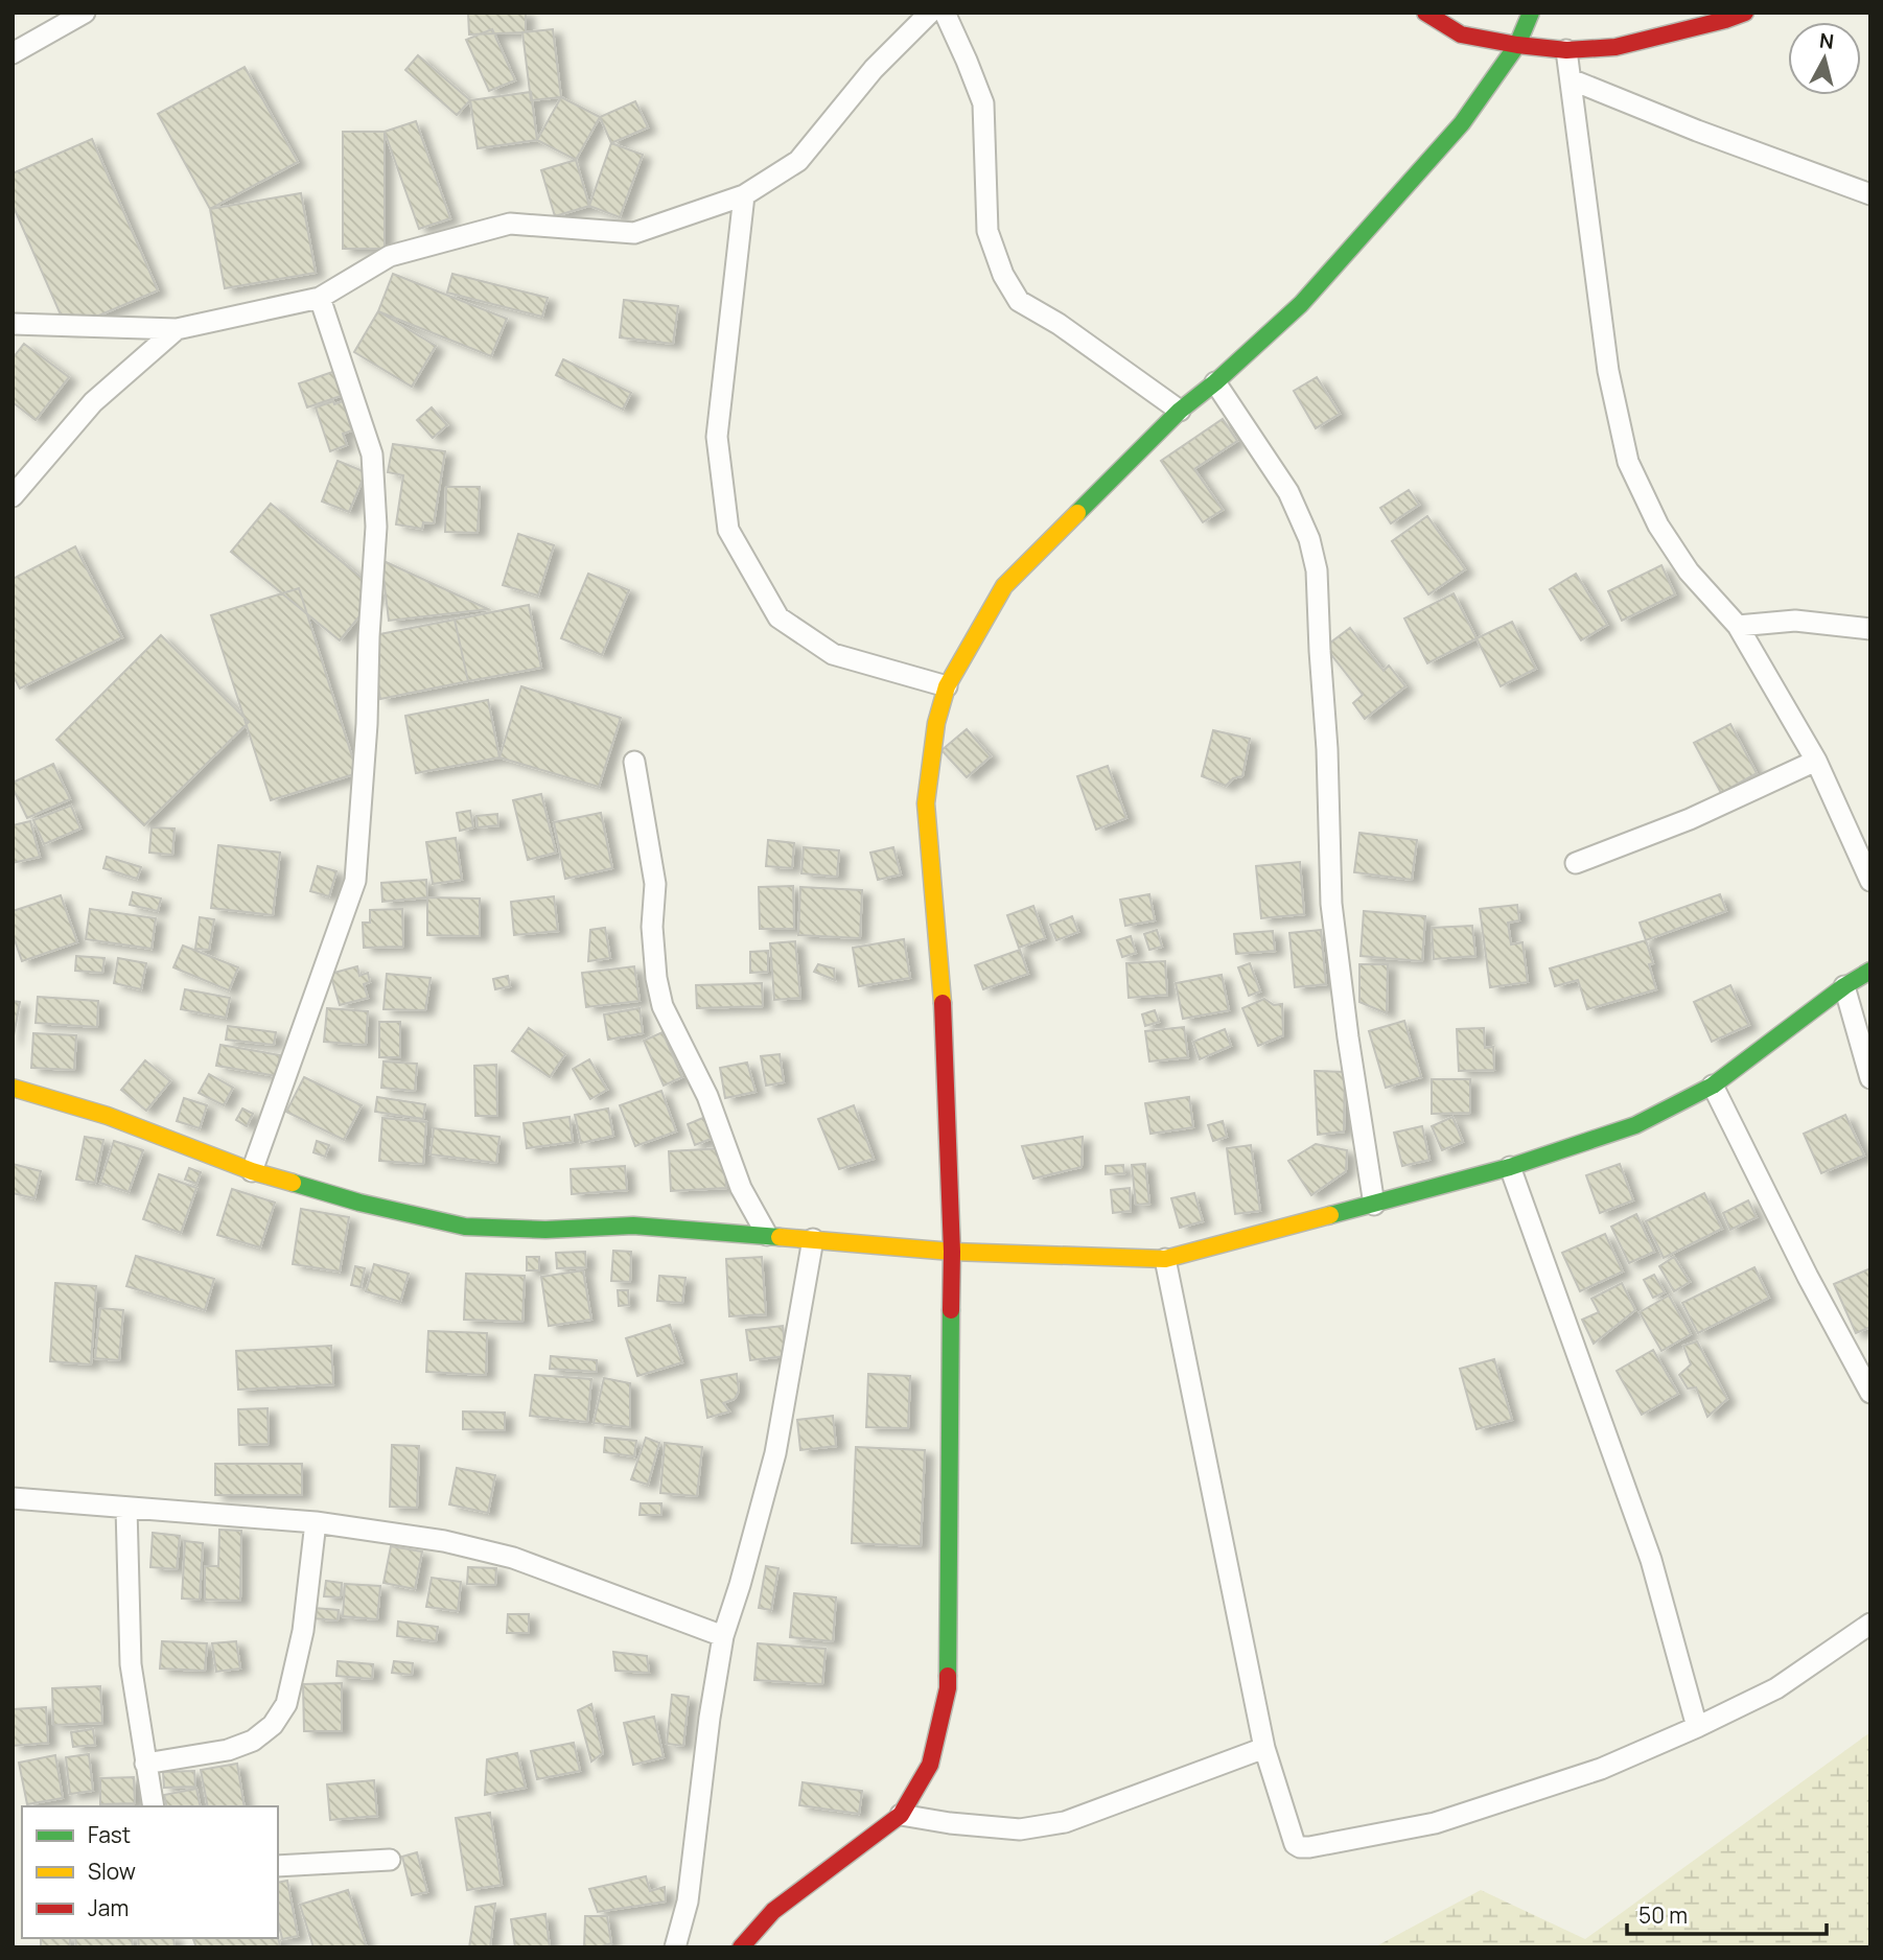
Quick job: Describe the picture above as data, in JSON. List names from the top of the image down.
{
  "legend": ["Fast", "Slow", "Jam"],
  "scale_bar": "50 m",
  "north": "top"
}
